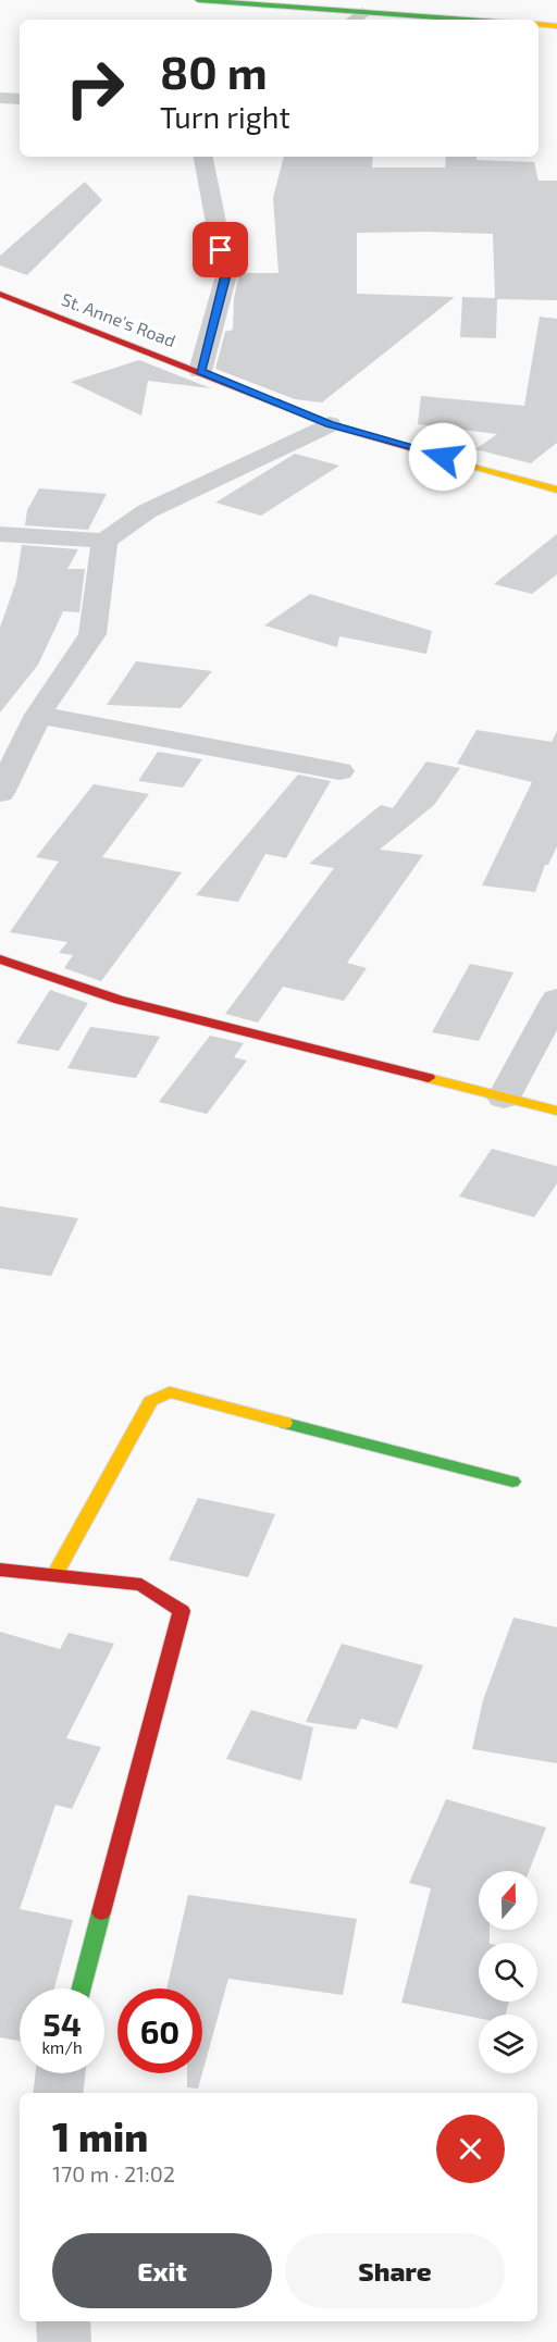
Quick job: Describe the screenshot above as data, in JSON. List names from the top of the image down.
{
  "streets": {
    "street": ["St. Anne's Road"]
  },
  "north": "top",
  "page": {
    "turn": ["80 m", "Turn right"],
    "speed": "54 km/h",
    "limit": "60",
    "heading": ["1 min", "170 m · 21:02"],
    "buttons": ["Exit", "Share"]
  }
}
